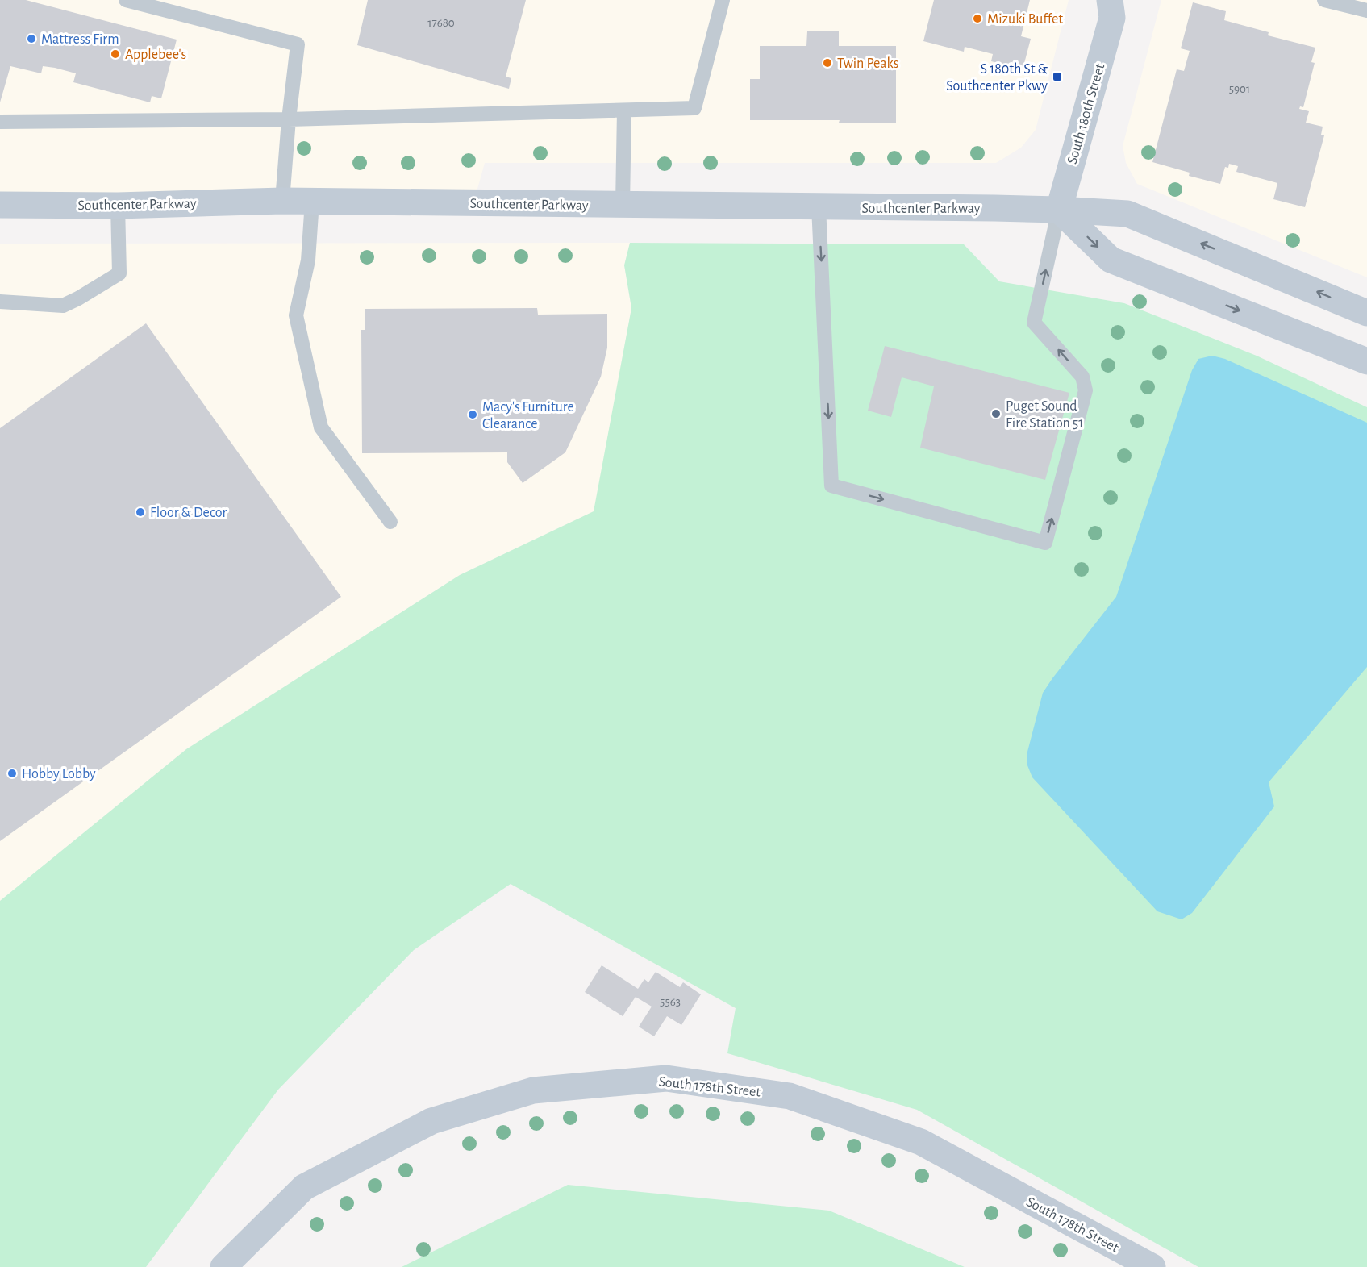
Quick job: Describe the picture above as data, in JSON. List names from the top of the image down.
{
  "streets": {
    "main road": ["South 180th Street", "Southcenter Parkway", "South 178th Street"]
  },
  "crossings": [
    ["South 180th Street", "Southcenter Parkway"]
  ],
  "places": {
    "other": [
      "Mizuki Buffet",
      "Mattress Firm",
      "Applebee's",
      "Twin Peaks",
      "Puget Sound Fire Station 51",
      "Macy's Furniture Clearance",
      "Floor & Decor",
      "Hobby Lobby"
    ],
    "transit": ["S 180th St & Southcenter Pkwy"]
  },
  "house_numbers": ["17680", "5901", "5563"]
}
